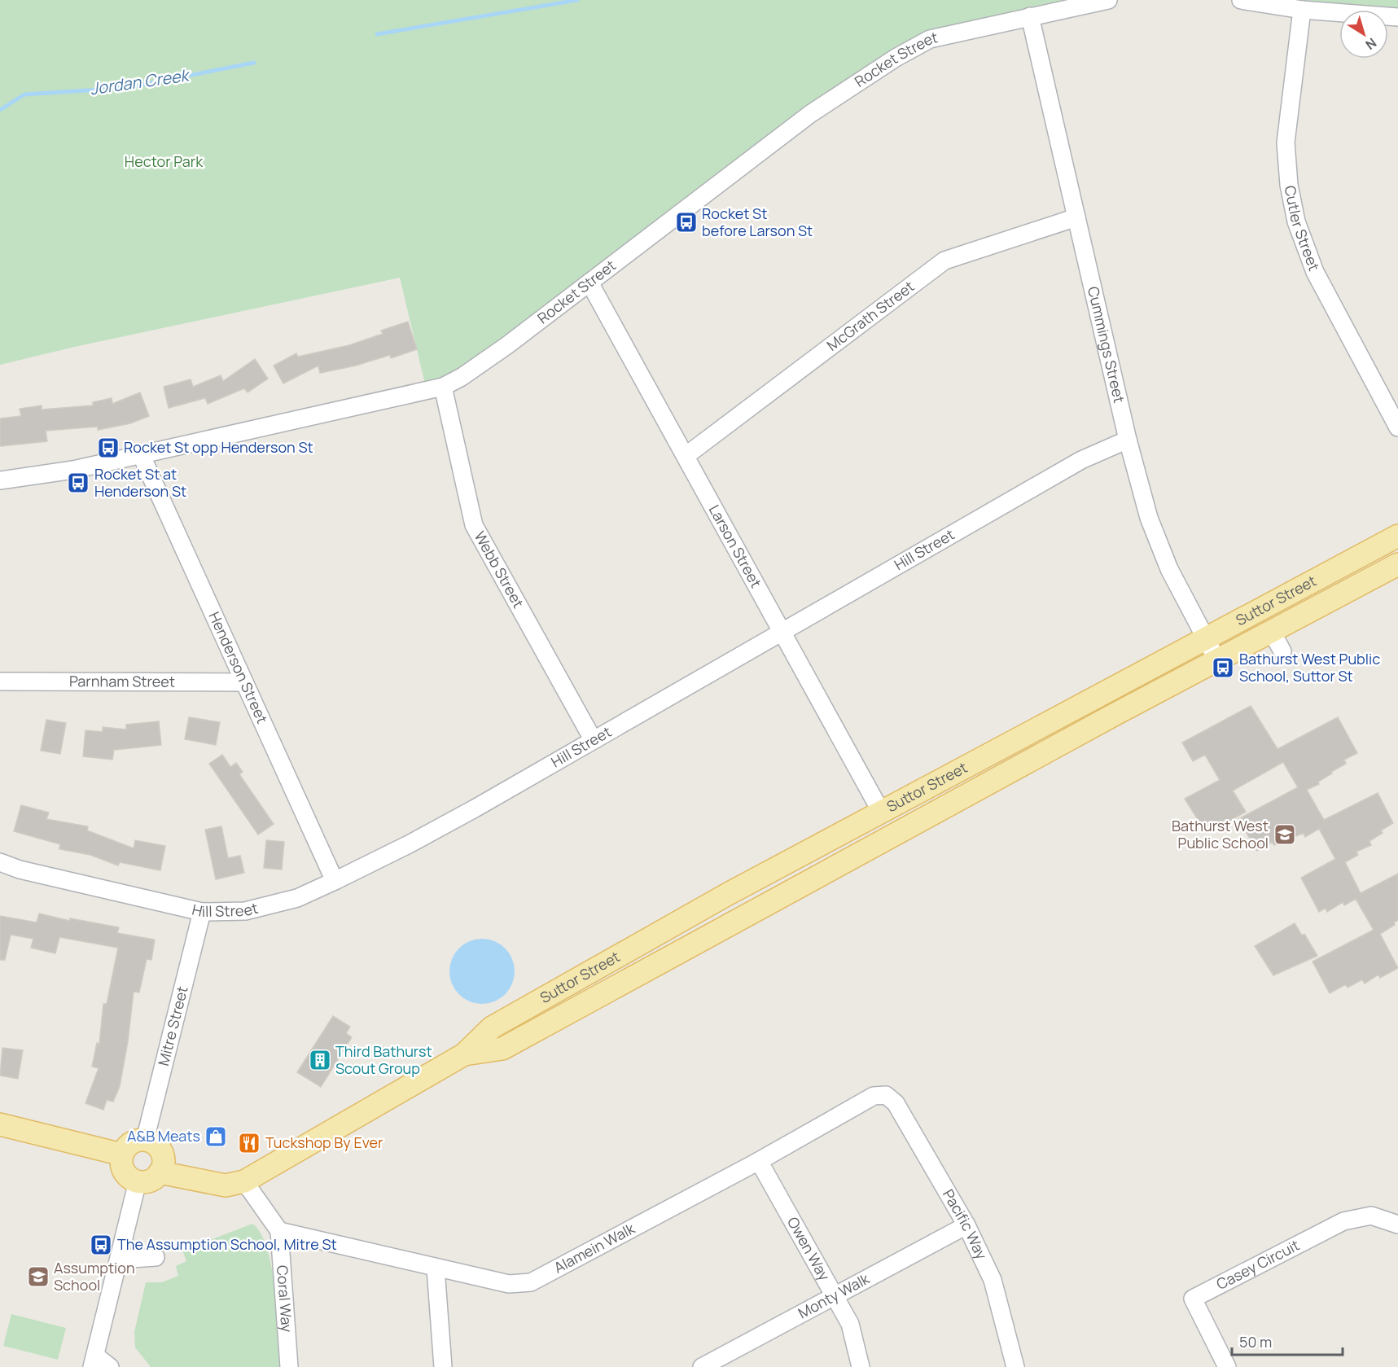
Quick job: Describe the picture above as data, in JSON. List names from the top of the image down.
{
  "streets": {
    "main road": ["Suttor Street"],
    "street": [
      "Rocket Street",
      "Cutler Street",
      "McGrath Street",
      "Cummings Street",
      "Larson Street",
      "Hill Street",
      "Webb Street",
      "Henderson Street",
      "Parnham Street",
      "Mitre Street",
      "Pacific Way",
      "Alamein Walk",
      "Owen Way",
      "Casey Circuit",
      "Monty Walk",
      "Coral Way"
    ]
  },
  "crossings": [
    ["Rocket Street", "Cummings Street"],
    ["Rocket Street", "Larson Street"],
    ["Rocket Street", "Webb Street"],
    ["Rocket Street", "Henderson Street"],
    ["McGrath Street", "Cummings Street"],
    ["McGrath Street", "Larson Street"],
    ["Cummings Street", "Hill Street"],
    ["Cummings Street", "Suttor Street"],
    ["Larson Street", "Hill Street"],
    ["Larson Street", "Suttor Street"],
    ["Hill Street", "Webb Street"],
    ["Hill Street", "Henderson Street"],
    ["Hill Street", "Mitre Street"],
    ["Suttor Street", "Mitre Street"],
    ["Henderson Street", "Parnham Street"],
    ["Pacific Way", "Alamein Walk"],
    ["Pacific Way", "Monty Walk"],
    ["Alamein Walk", "Owen Way"],
    ["Alamein Walk", "Coral Way"],
    ["Owen Way", "Monty Walk"]
  ],
  "water": ["Jordan Creek"],
  "parks": ["Hector Park"],
  "places": {
    "bus stop": [
      "Rocket St before Larson St",
      "Rocket St opp Henderson St",
      "Rocket St at Henderson St",
      "Bathurst West Public School, Suttor St",
      "The Assumption School, Mitre St"
    ],
    "school or university": ["Bathurst West Public School", "Assumption School"],
    "building": ["Third Bathurst Scout Group"],
    "shop": ["A&B Meats"],
    "restaurant": ["Tuckshop By Ever"]
  },
  "scale_bar": "50 m",
  "north": "bottom right"
}
